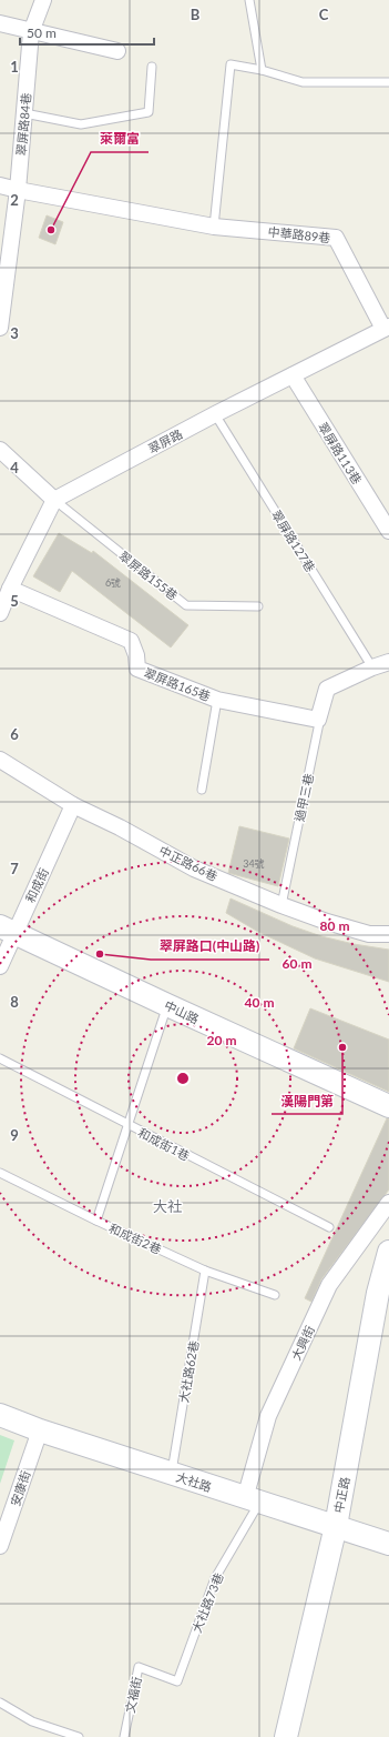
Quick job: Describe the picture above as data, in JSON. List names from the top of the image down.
{
  "streets": {
    "main road": ["中山路", "大社路", "中正路"],
    "street": [
      "翠屏路84巷",
      "中華路89巷",
      "翠屏路",
      "翠屏路113巷",
      "翠屏路165巷",
      "中正路66巷",
      "和成街",
      "大興街",
      "安康街"
    ],
    "lane": [
      "翠屏路127巷",
      "翠屏路155巷",
      "過甲三巷",
      "和成街1巷",
      "和成街2巷",
      "大社路62巷",
      "大社路73巷",
      "文福街"
    ]
  },
  "crossings": [
    ["翠屏路84巷", "中華路89巷"],
    ["中華路89巷", "翠屏路"],
    ["翠屏路", "翠屏路113巷"],
    ["翠屏路", "翠屏路127巷"],
    ["翠屏路", "翠屏路155巷"],
    ["翠屏路165巷", "過甲三巷"],
    ["過甲三巷", "中正路66巷"],
    ["中正路66巷", "和成街"],
    ["和成街", "中山路"],
    ["和成街2巷", "大社路62巷"],
    ["大興街", "大社路"],
    ["大興街", "大社路73巷"],
    ["大社路62巷", "大社路"],
    ["大社路", "安康街"],
    ["大社路", "中正路"],
    ["大社路", "大社路73巷"],
    ["大社路73巷", "文福街"]
  ],
  "districts": ["大社"],
  "places": ["萊爾富", "翠屏路口(中山路)", "漢陽門第"],
  "house_numbers": ["6號", "34號"],
  "scale_bar": "50 m",
  "grid": {
    "columns": ["B", "C"],
    "rows": [
      "1",
      "2",
      "3",
      "4",
      "5",
      "6",
      "7",
      "8",
      "9"
    ]
  },
  "rings": [
    "80 m",
    "60 m",
    "40 m",
    "20 m"
  ]
}
